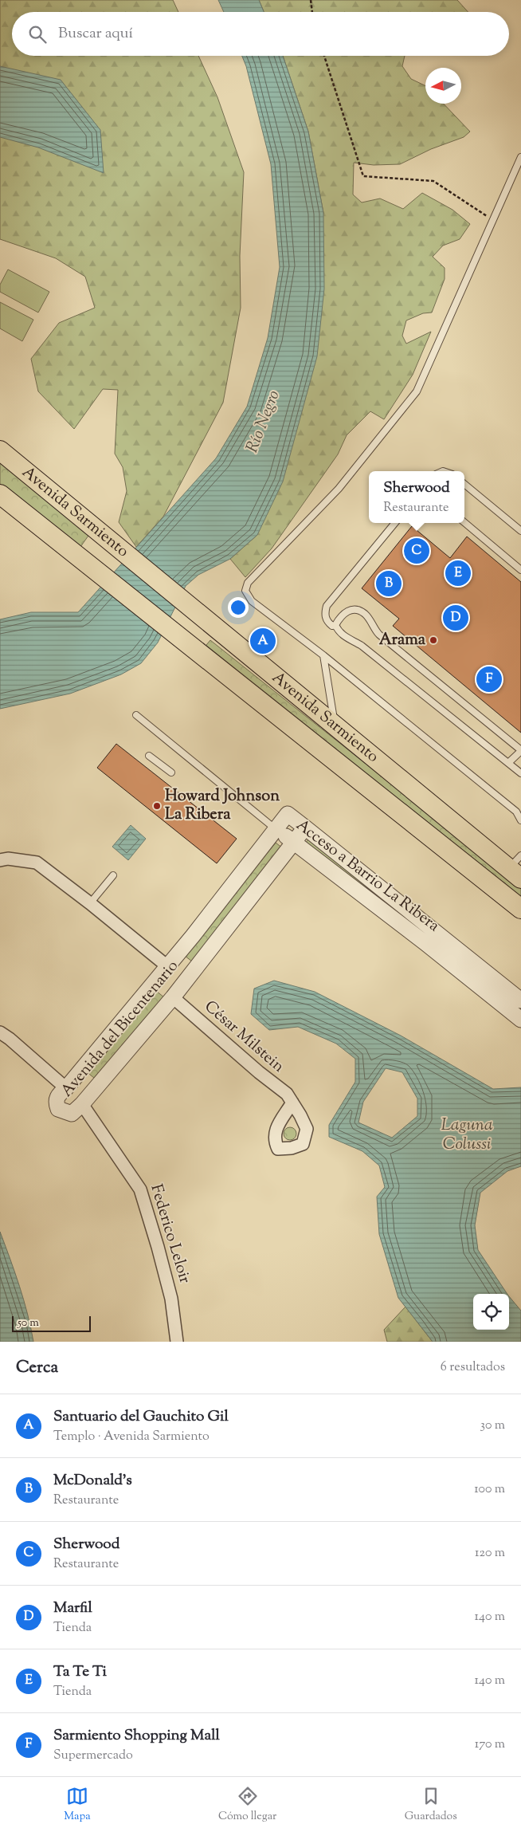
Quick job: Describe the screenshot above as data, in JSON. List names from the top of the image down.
{
  "streets": {
    "main road": ["Avenida Sarmiento"],
    "street": [
      "Acceso a Barrio La Ribera",
      "Avenida del Bicentenario",
      "César Milstein",
      "Federico Leloir"
    ]
  },
  "crossings": [
    ["Acceso a Barrio La Ribera", "Avenida del Bicentenario"],
    ["Avenida del Bicentenario", "César Milstein"],
    ["Avenida del Bicentenario", "Federico Leloir"]
  ],
  "water": ["Río Negro", "Laguna Colussi"],
  "places": ["Arama", "Howard Johnson La Ribera"],
  "scale_bar": "50 m",
  "north": "left",
  "page": {
    "search": "Buscar aquí",
    "popup": ["Sherwood", "Restaurante"],
    "pins": [
      "C",
      "E",
      "B",
      "D",
      "A",
      "F"
    ],
    "scale": "50 m",
    "heading": ["Cerca", "6 resultados"],
    "list": [
      {
        "mark": "A",
        "name": "Santuario del Gauchito Gil",
        "note": "Templo · Avenida Sarmiento",
        "value": "30 m"
      },
      {
        "mark": "B",
        "name": "McDonald's",
        "note": "Restaurante",
        "value": "100 m"
      },
      {
        "mark": "C",
        "name": "Sherwood",
        "note": "Restaurante",
        "value": "120 m"
      },
      {
        "mark": "D",
        "name": "Marfil",
        "note": "Tienda",
        "value": "140 m"
      },
      {
        "mark": "E",
        "name": "Ta Te Ti",
        "note": "Tienda",
        "value": "140 m"
      },
      {
        "mark": "F",
        "name": "Sarmiento Shopping Mall",
        "note": "Supermercado",
        "value": "170 m"
      }
    ],
    "nav": ["Mapa", "Cómo llegar", "Guardados"]
  }
}
